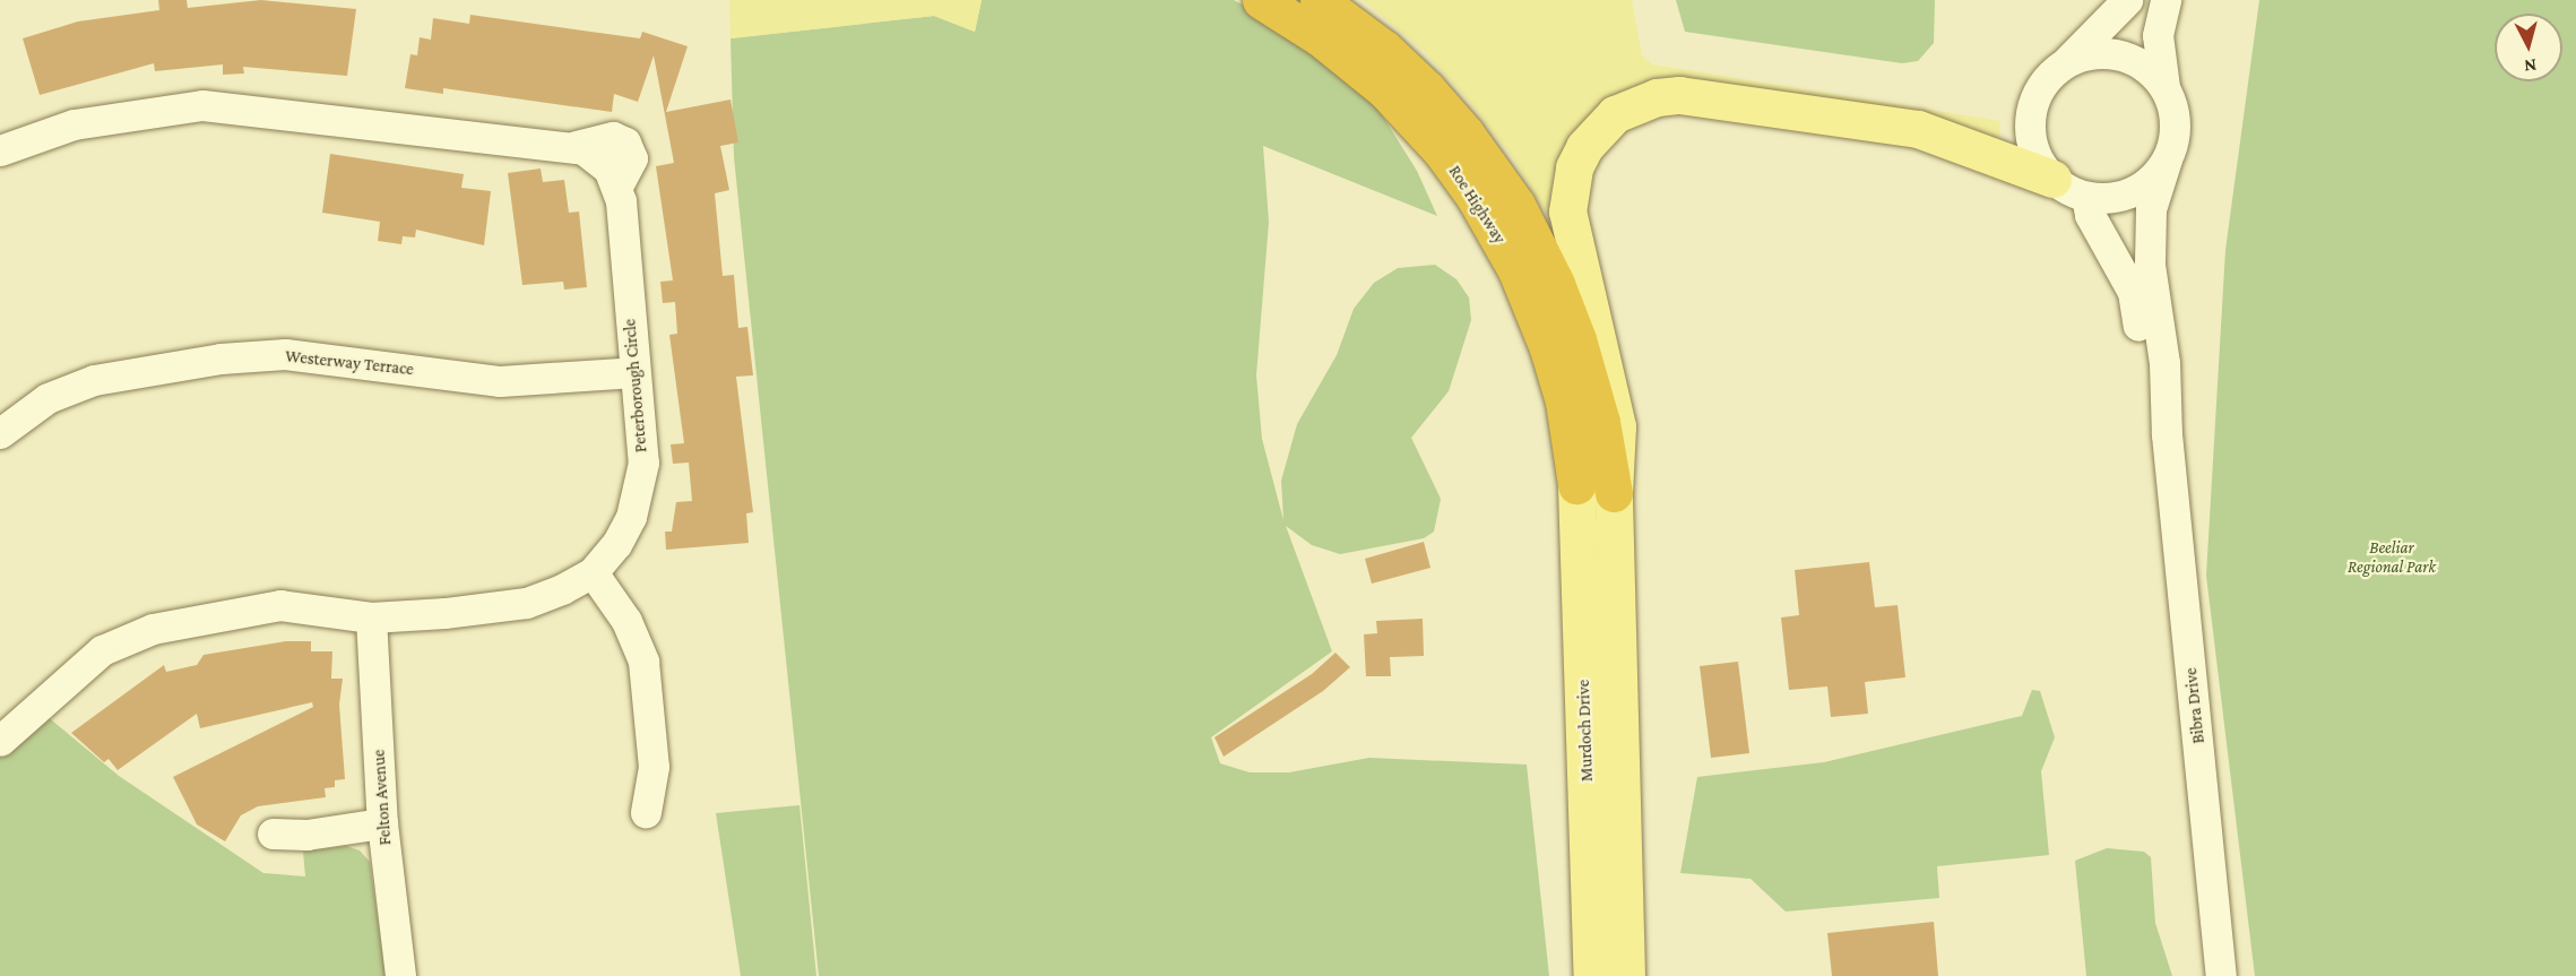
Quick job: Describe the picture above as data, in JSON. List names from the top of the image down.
{
  "streets": {
    "highway": ["Roe Highway"],
    "main road": ["Murdoch Drive"],
    "street": [
      "Westerway Terrace",
      "Peterborough Circle",
      "Bibra Drive",
      "Felton Avenue"
    ]
  },
  "crossings": [
    ["Roe Highway", "Murdoch Drive"],
    ["Westerway Terrace", "Peterborough Circle"],
    ["Peterborough Circle", "Felton Avenue"],
    ["Bibra Drive", "Murdoch Drive"]
  ],
  "parks": ["Beeliar Regional Park"],
  "north": "bottom"
}
